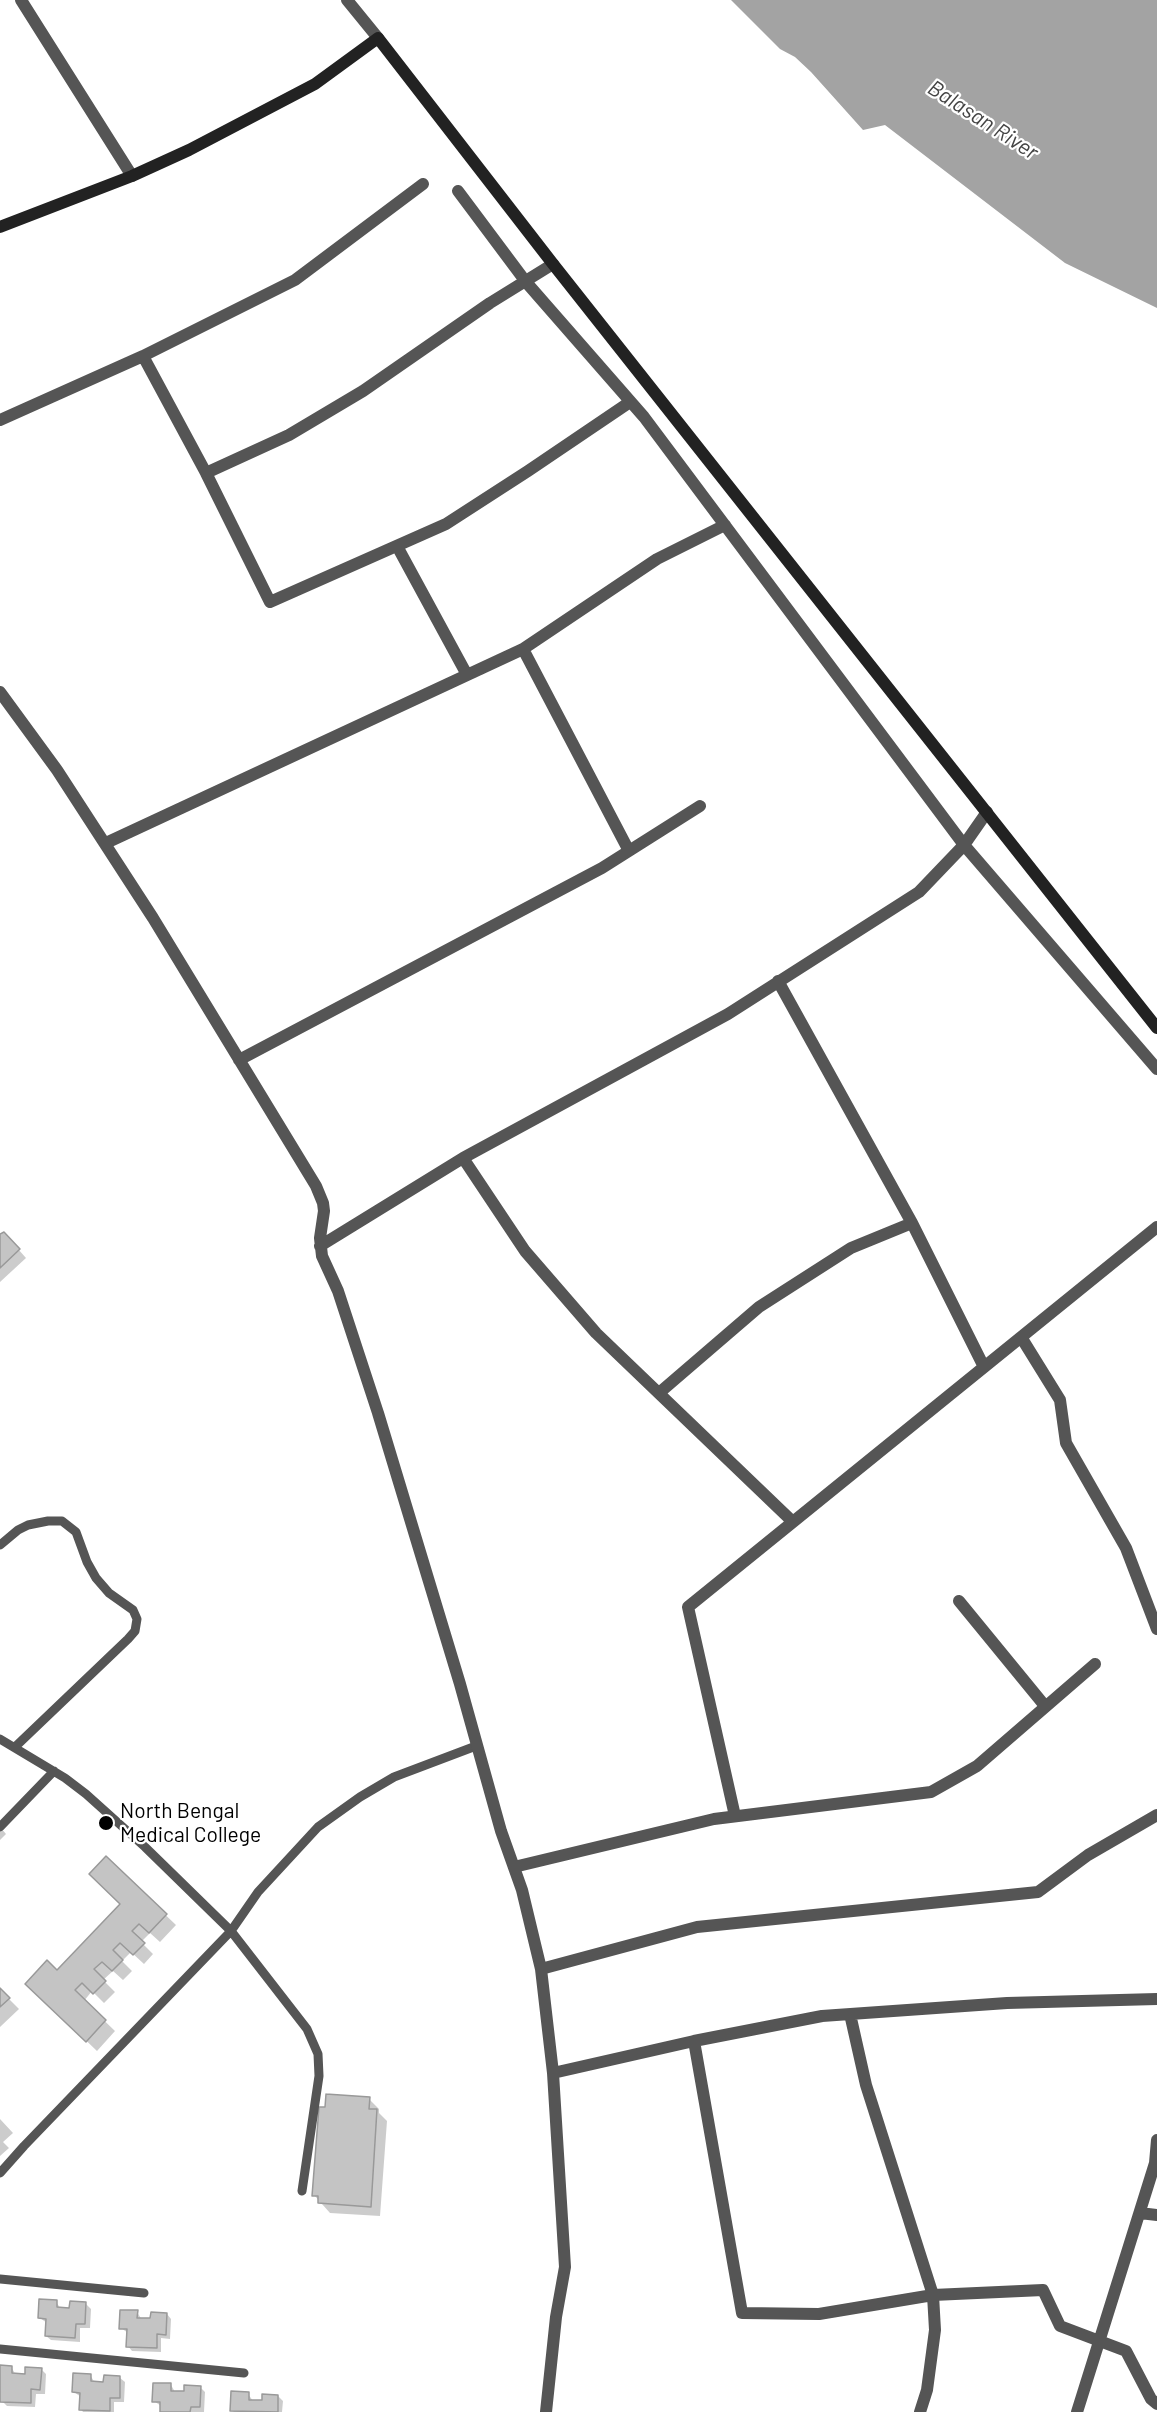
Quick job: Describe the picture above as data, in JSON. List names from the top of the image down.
{
  "water": ["Balasan River"],
  "places": ["North Bengal Medical College"]
}
